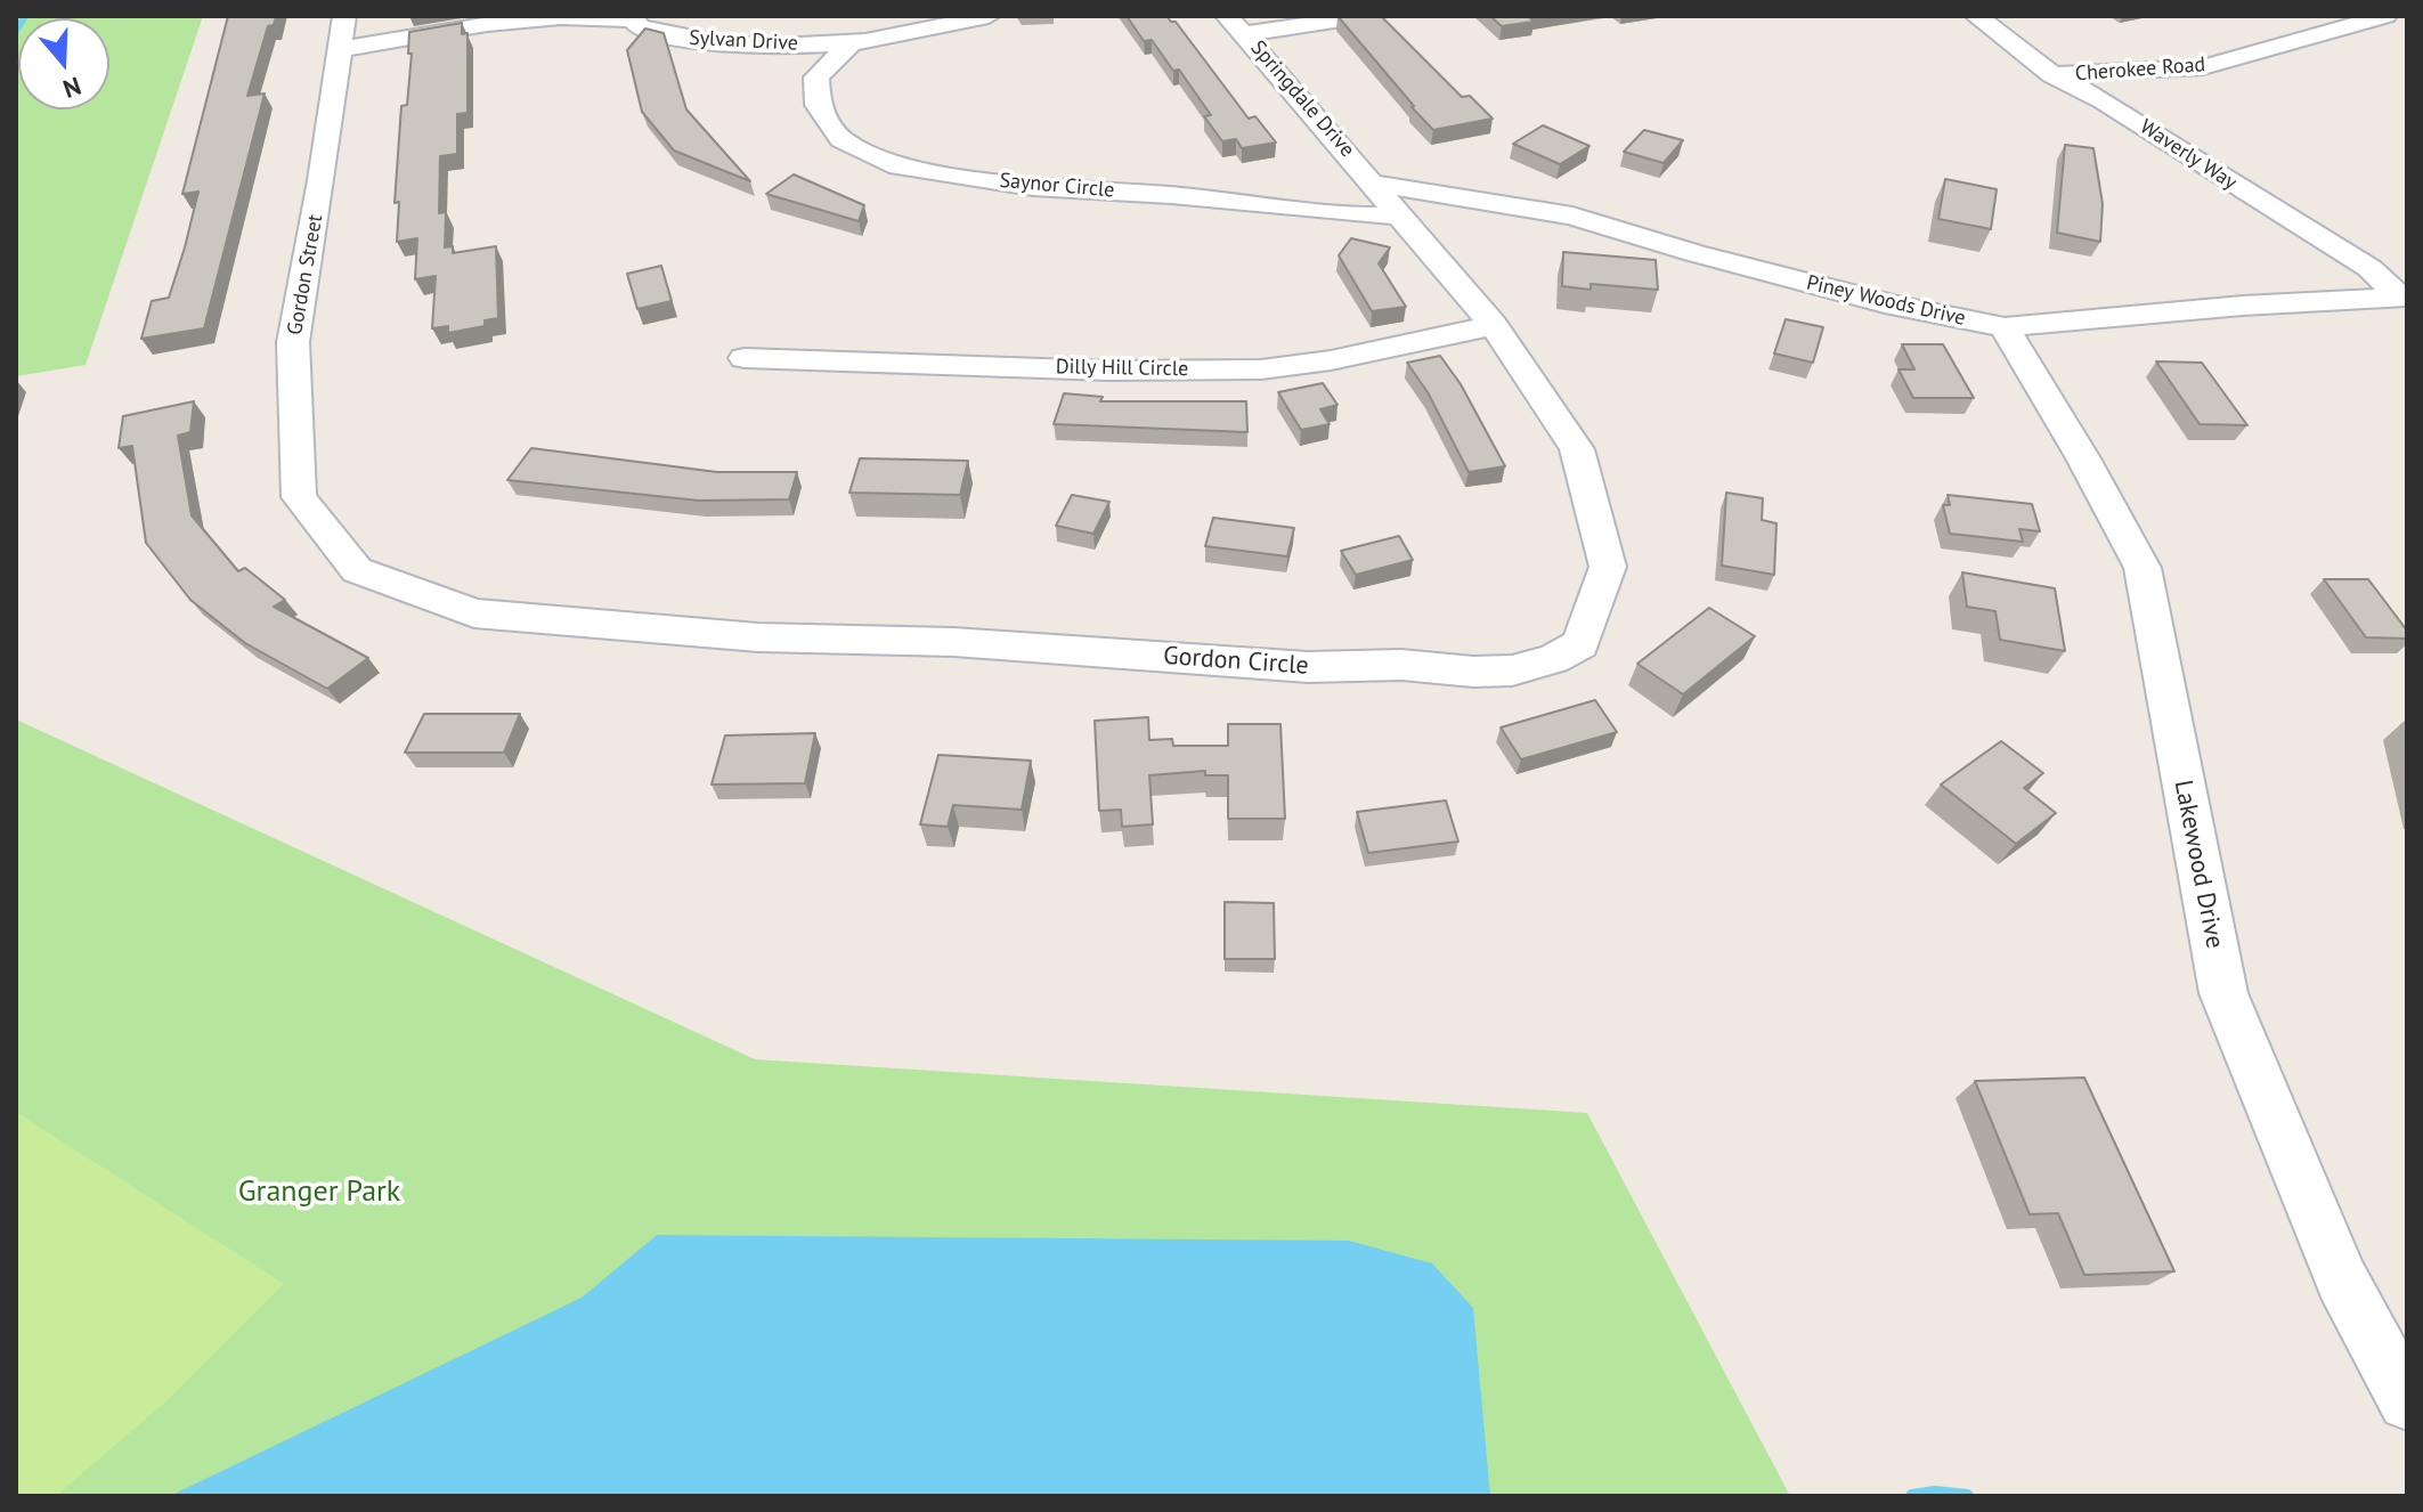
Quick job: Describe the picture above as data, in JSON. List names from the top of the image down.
{
  "streets": {
    "street": [
      "Sylvan Drive",
      "Cherokee Road",
      "Springdale Drive",
      "Waverly Way",
      "Saynor Circle",
      "Gordon Street",
      "Piney Woods Drive",
      "Dilly Hill Circle",
      "Gordon Circle",
      "Lakewood Drive"
    ]
  },
  "crossings": [
    ["Sylvan Drive", "Saynor Circle"],
    ["Sylvan Drive", "Gordon Street"],
    ["Cherokee Road", "Waverly Way"],
    ["Springdale Drive", "Piney Woods Drive"],
    ["Springdale Drive", "Gordon Circle"],
    ["Waverly Way", "Piney Woods Drive"],
    ["Saynor Circle", "Gordon Circle"],
    ["Gordon Street", "Gordon Circle"],
    ["Piney Woods Drive", "Gordon Circle"],
    ["Piney Woods Drive", "Lakewood Drive"],
    ["Dilly Hill Circle", "Gordon Circle"]
  ],
  "parks": ["Granger Park"],
  "north": "bottom"
}
